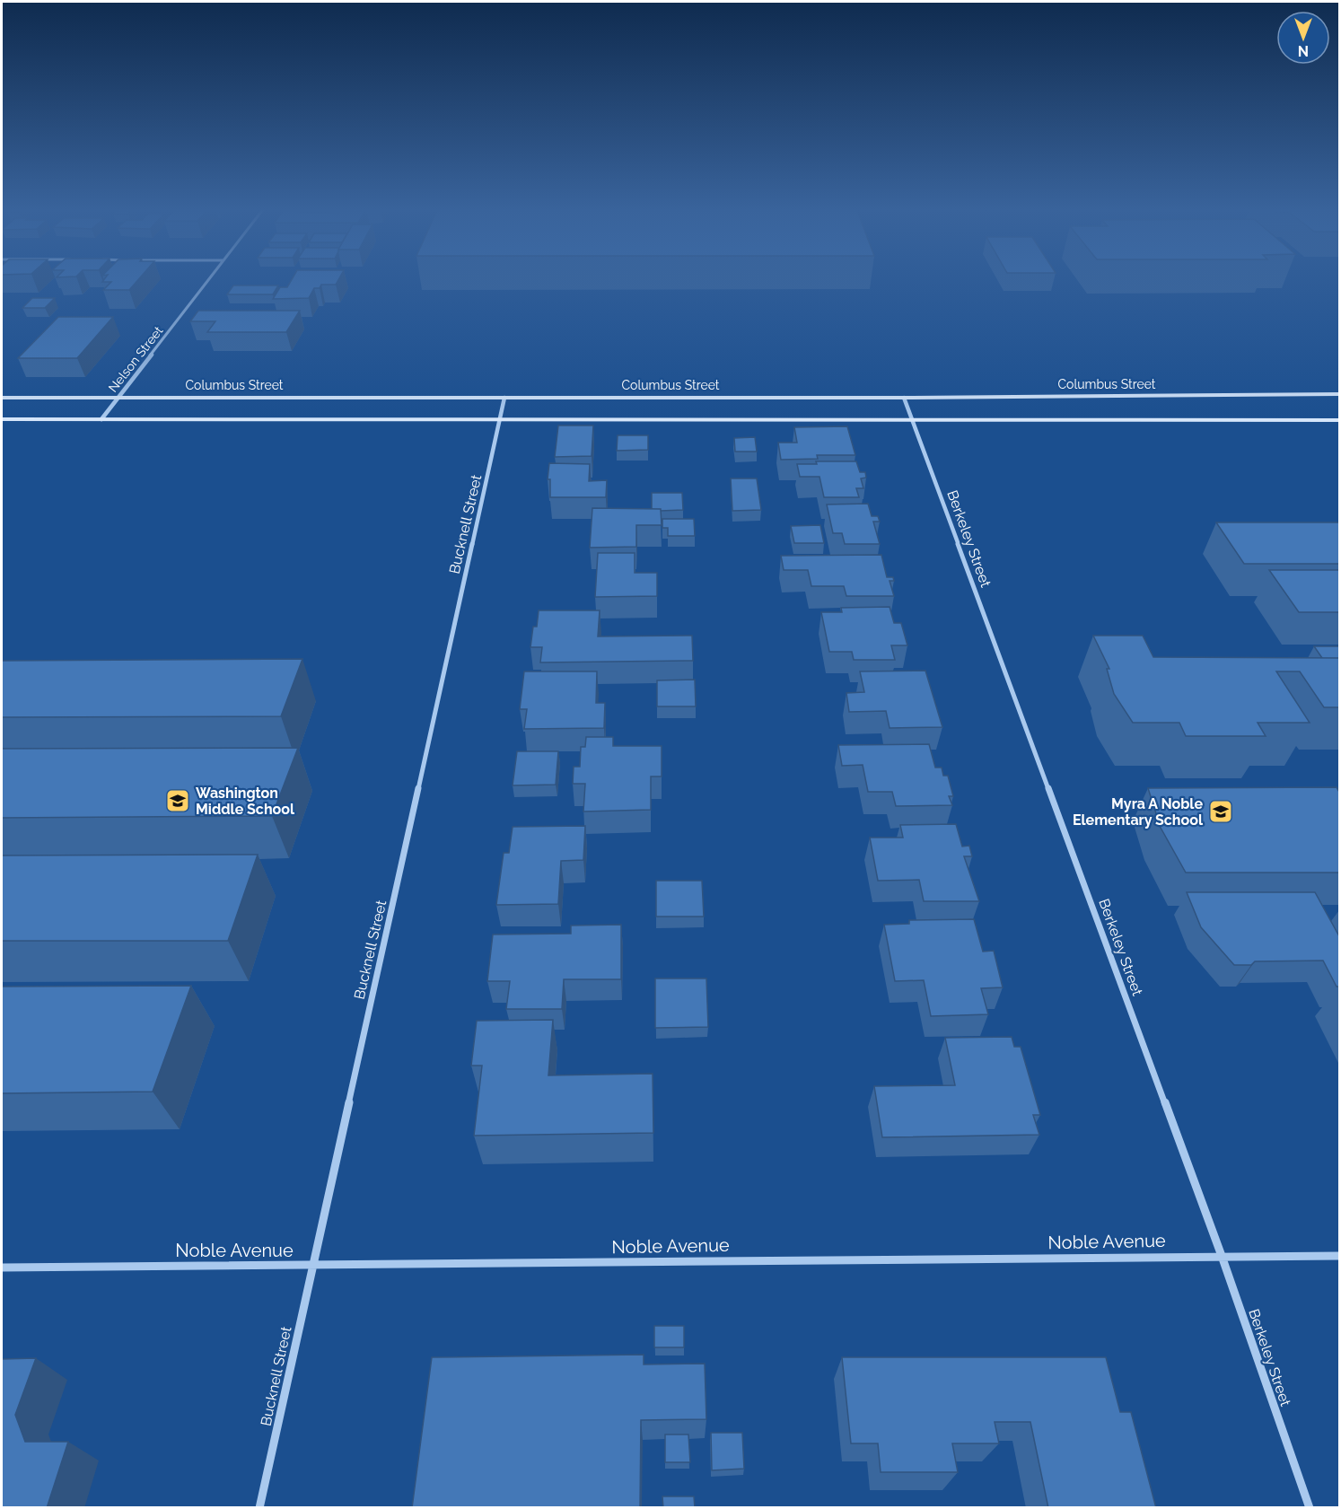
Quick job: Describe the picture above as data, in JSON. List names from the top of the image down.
{
  "streets": {
    "main road": ["Columbus Street"],
    "street": [
      "Nelson Street",
      "Bucknell Street",
      "Berkeley Street",
      "Noble Avenue"
    ]
  },
  "crossings": [
    ["Nelson Street", "Columbus Street"],
    ["Columbus Street", "Bucknell Street"],
    ["Columbus Street", "Berkeley Street"],
    ["Bucknell Street", "Noble Avenue"],
    ["Berkeley Street", "Noble Avenue"]
  ],
  "places": {
    "school or university": ["Washington Middle School", "Myra A Noble Elementary School"]
  },
  "north": "bottom"
}
